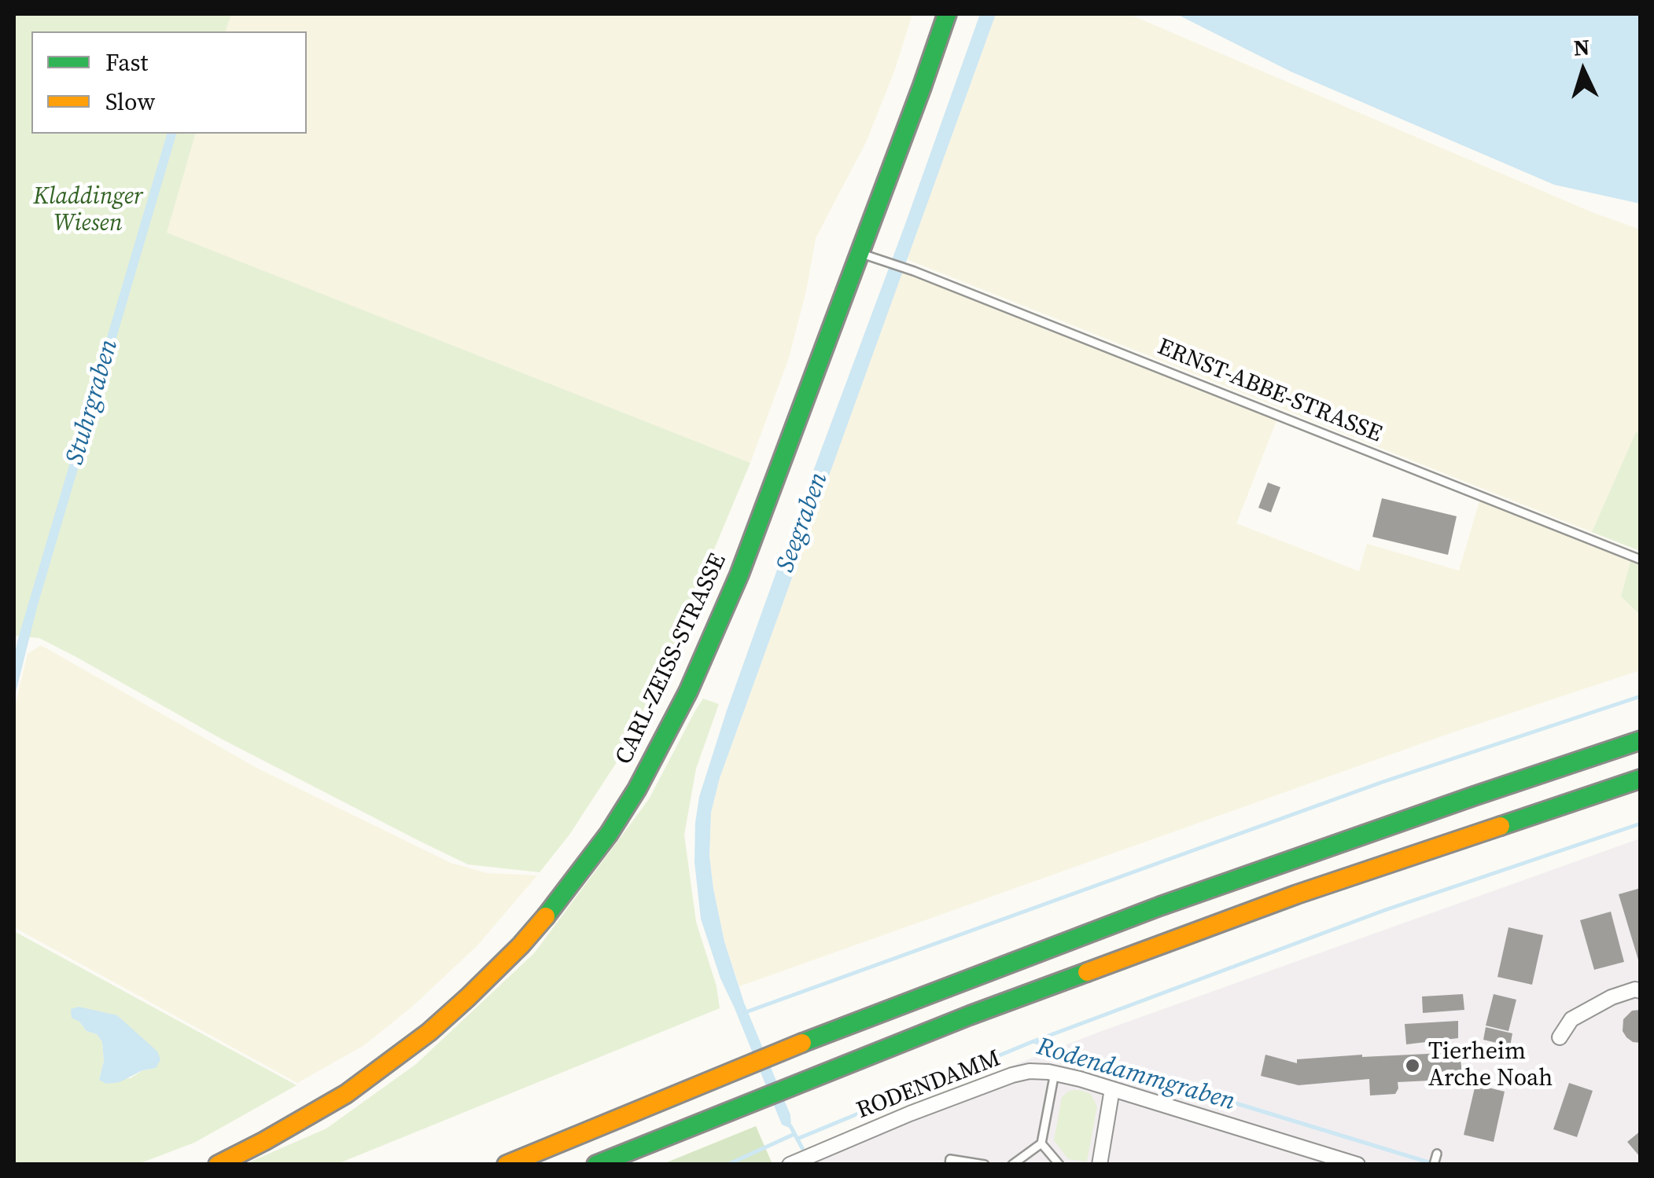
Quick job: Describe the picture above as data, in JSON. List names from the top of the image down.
{
  "streets": {
    "main road": ["CARL-ZEISS-STRASSE"],
    "street": ["RODENDAMM"],
    "lane": ["ERNST-ABBE-STRASSE"]
  },
  "crossings": [
    ["ERNST-ABBE-STRASSE", "CARL-ZEISS-STRASSE"]
  ],
  "water": ["Stuhrgraben", "Seegraben", "Rodendammgraben"],
  "parks": ["Kladdinger Wiesen"],
  "places": ["Tierheim Arche Noah"],
  "legend": ["Fast", "Slow"],
  "north": "top"
}
